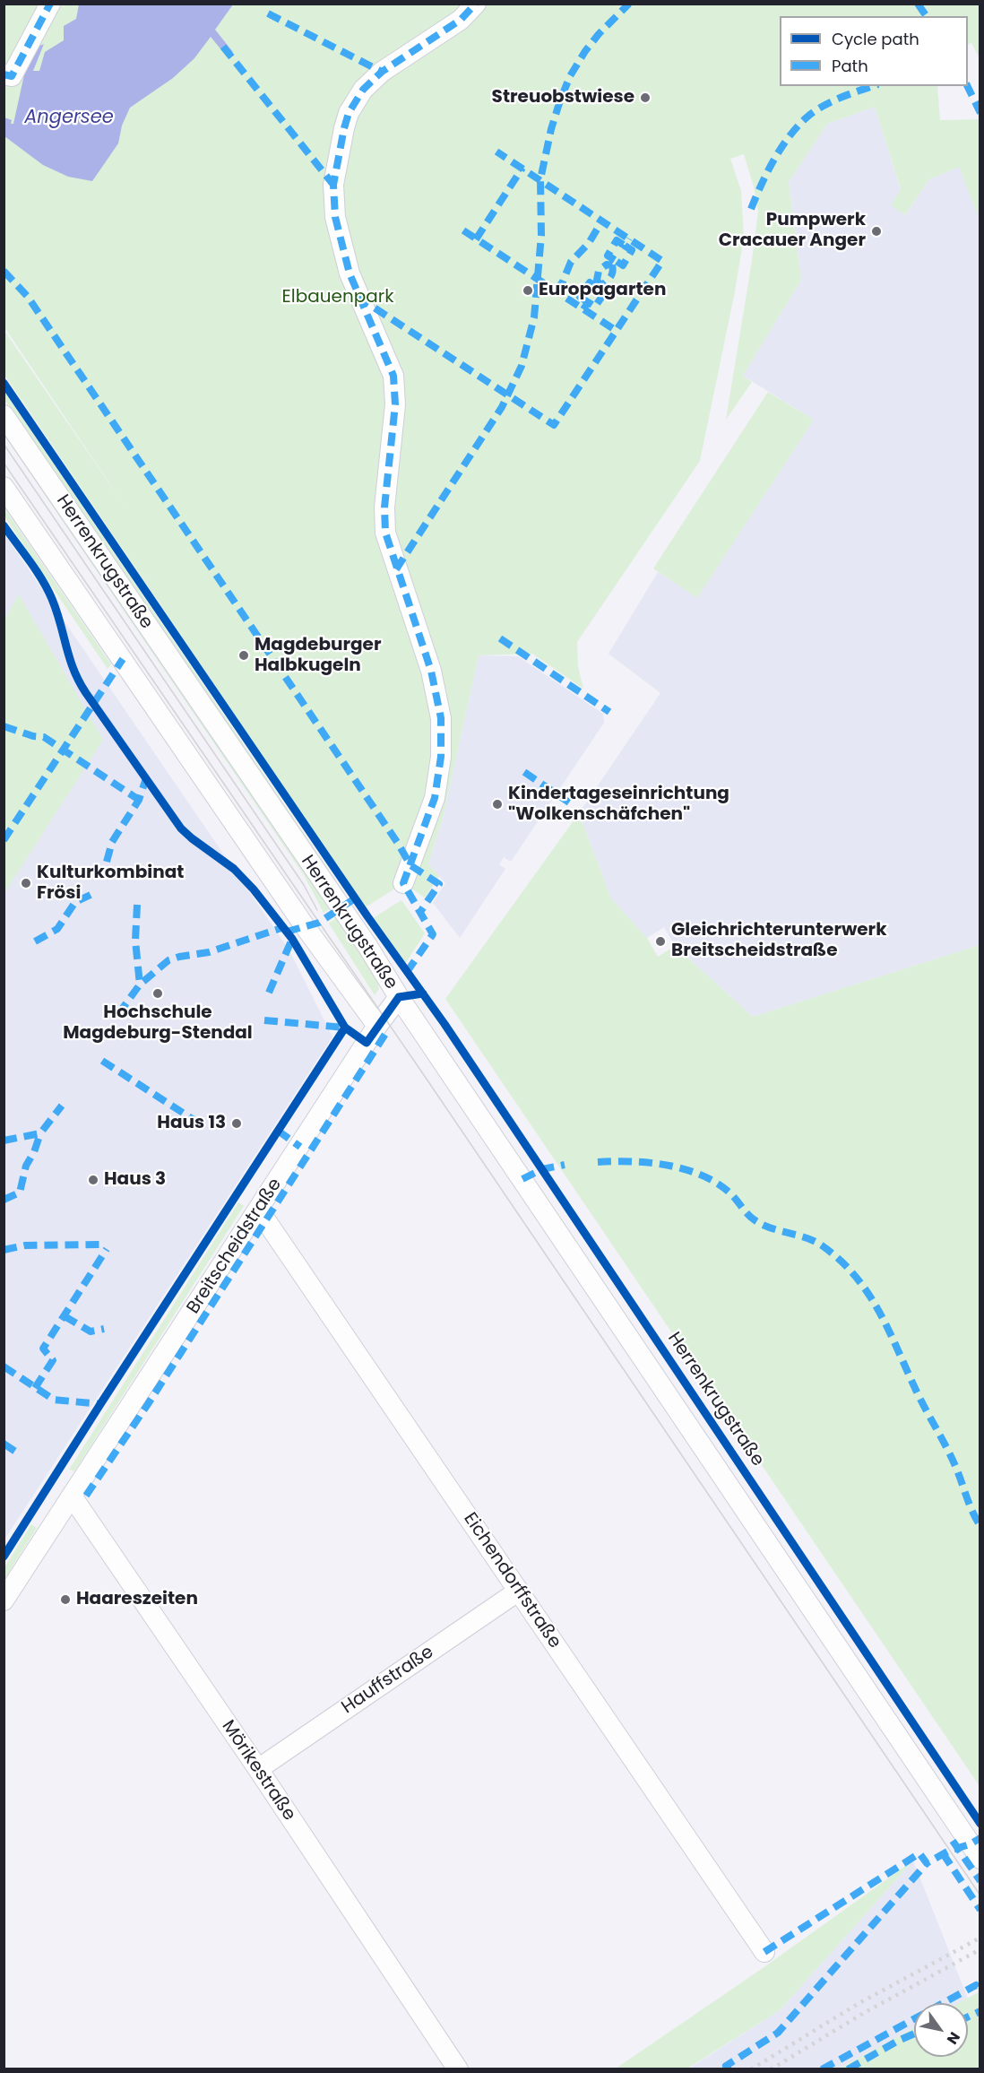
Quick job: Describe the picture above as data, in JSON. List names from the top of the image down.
{
  "streets": {
    "street": [
      "Herrenkrugstraße",
      "Breitscheidstraße",
      "Eichendorffstraße",
      "Hauffstraße",
      "Mörikestraße"
    ]
  },
  "crossings": [
    ["Herrenkrugstraße", "Breitscheidstraße"],
    ["Breitscheidstraße", "Eichendorffstraße"],
    ["Breitscheidstraße", "Mörikestraße"],
    ["Eichendorffstraße", "Hauffstraße"],
    ["Hauffstraße", "Mörikestraße"]
  ],
  "water": ["Angersee"],
  "parks": ["Elbauenpark"],
  "places": [
    "Streuobstwiese",
    "Pumpwerk Cracauer Anger",
    "Europagarten",
    "Magdeburger Halbkugeln",
    "Kindertageseinrichtung \"Wolkenschäfchen\"",
    "Kulturkombinat Frösi",
    "Gleichrichterunterwerk Breitscheidstraße",
    "Hochschule Magdeburg-Stendal",
    "Haus 13",
    "Haus 3",
    "Haareszeiten"
  ],
  "legend": ["Cycle path", "Path"],
  "north": "bottom right"
}
